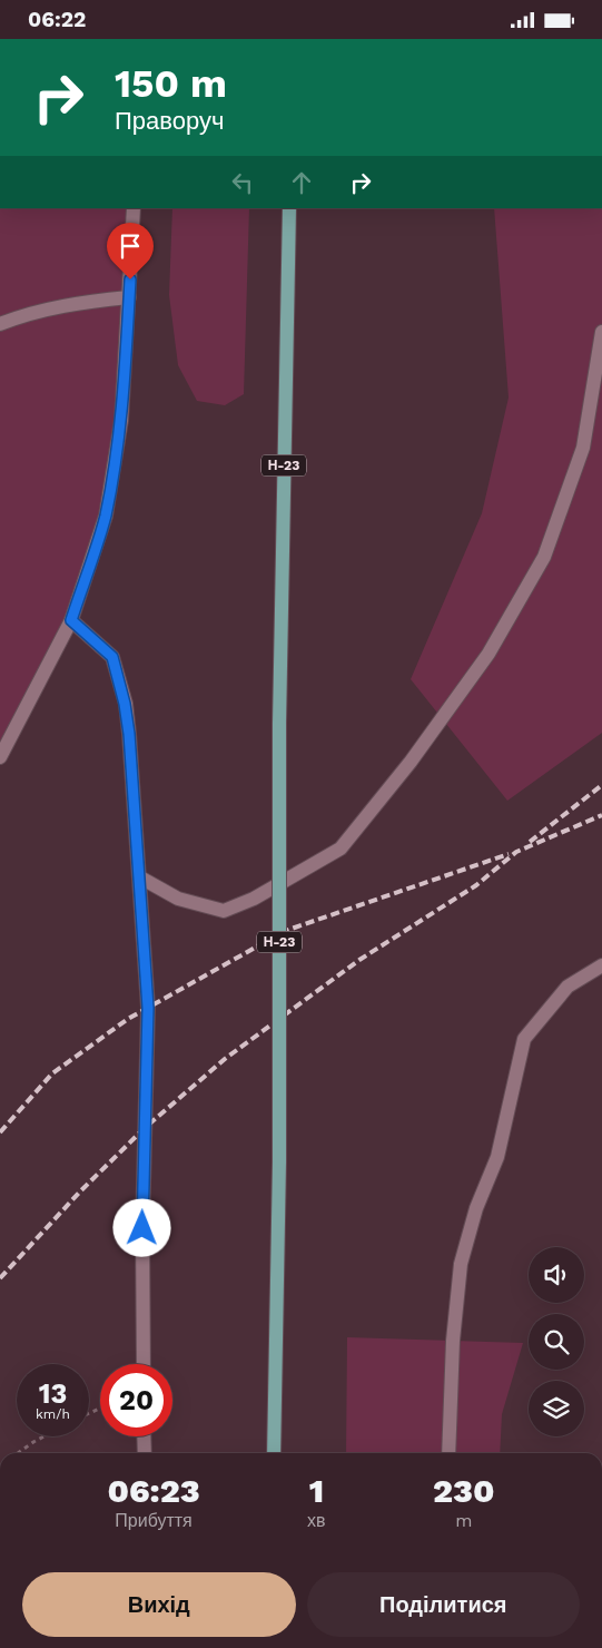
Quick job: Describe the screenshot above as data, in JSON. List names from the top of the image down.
{
  "streets": {
    "main road": ["Н-23"]
  },
  "page": {
    "status": "06:22",
    "turn": ["150 m", "Праворуч"],
    "speed": "13 km/h",
    "limit": "20",
    "eta": [
      "06:23",
      "Прибуття",
      "1",
      "хв",
      "230",
      "m"
    ],
    "buttons": ["Вихід", "Поділитися"]
  }
}
